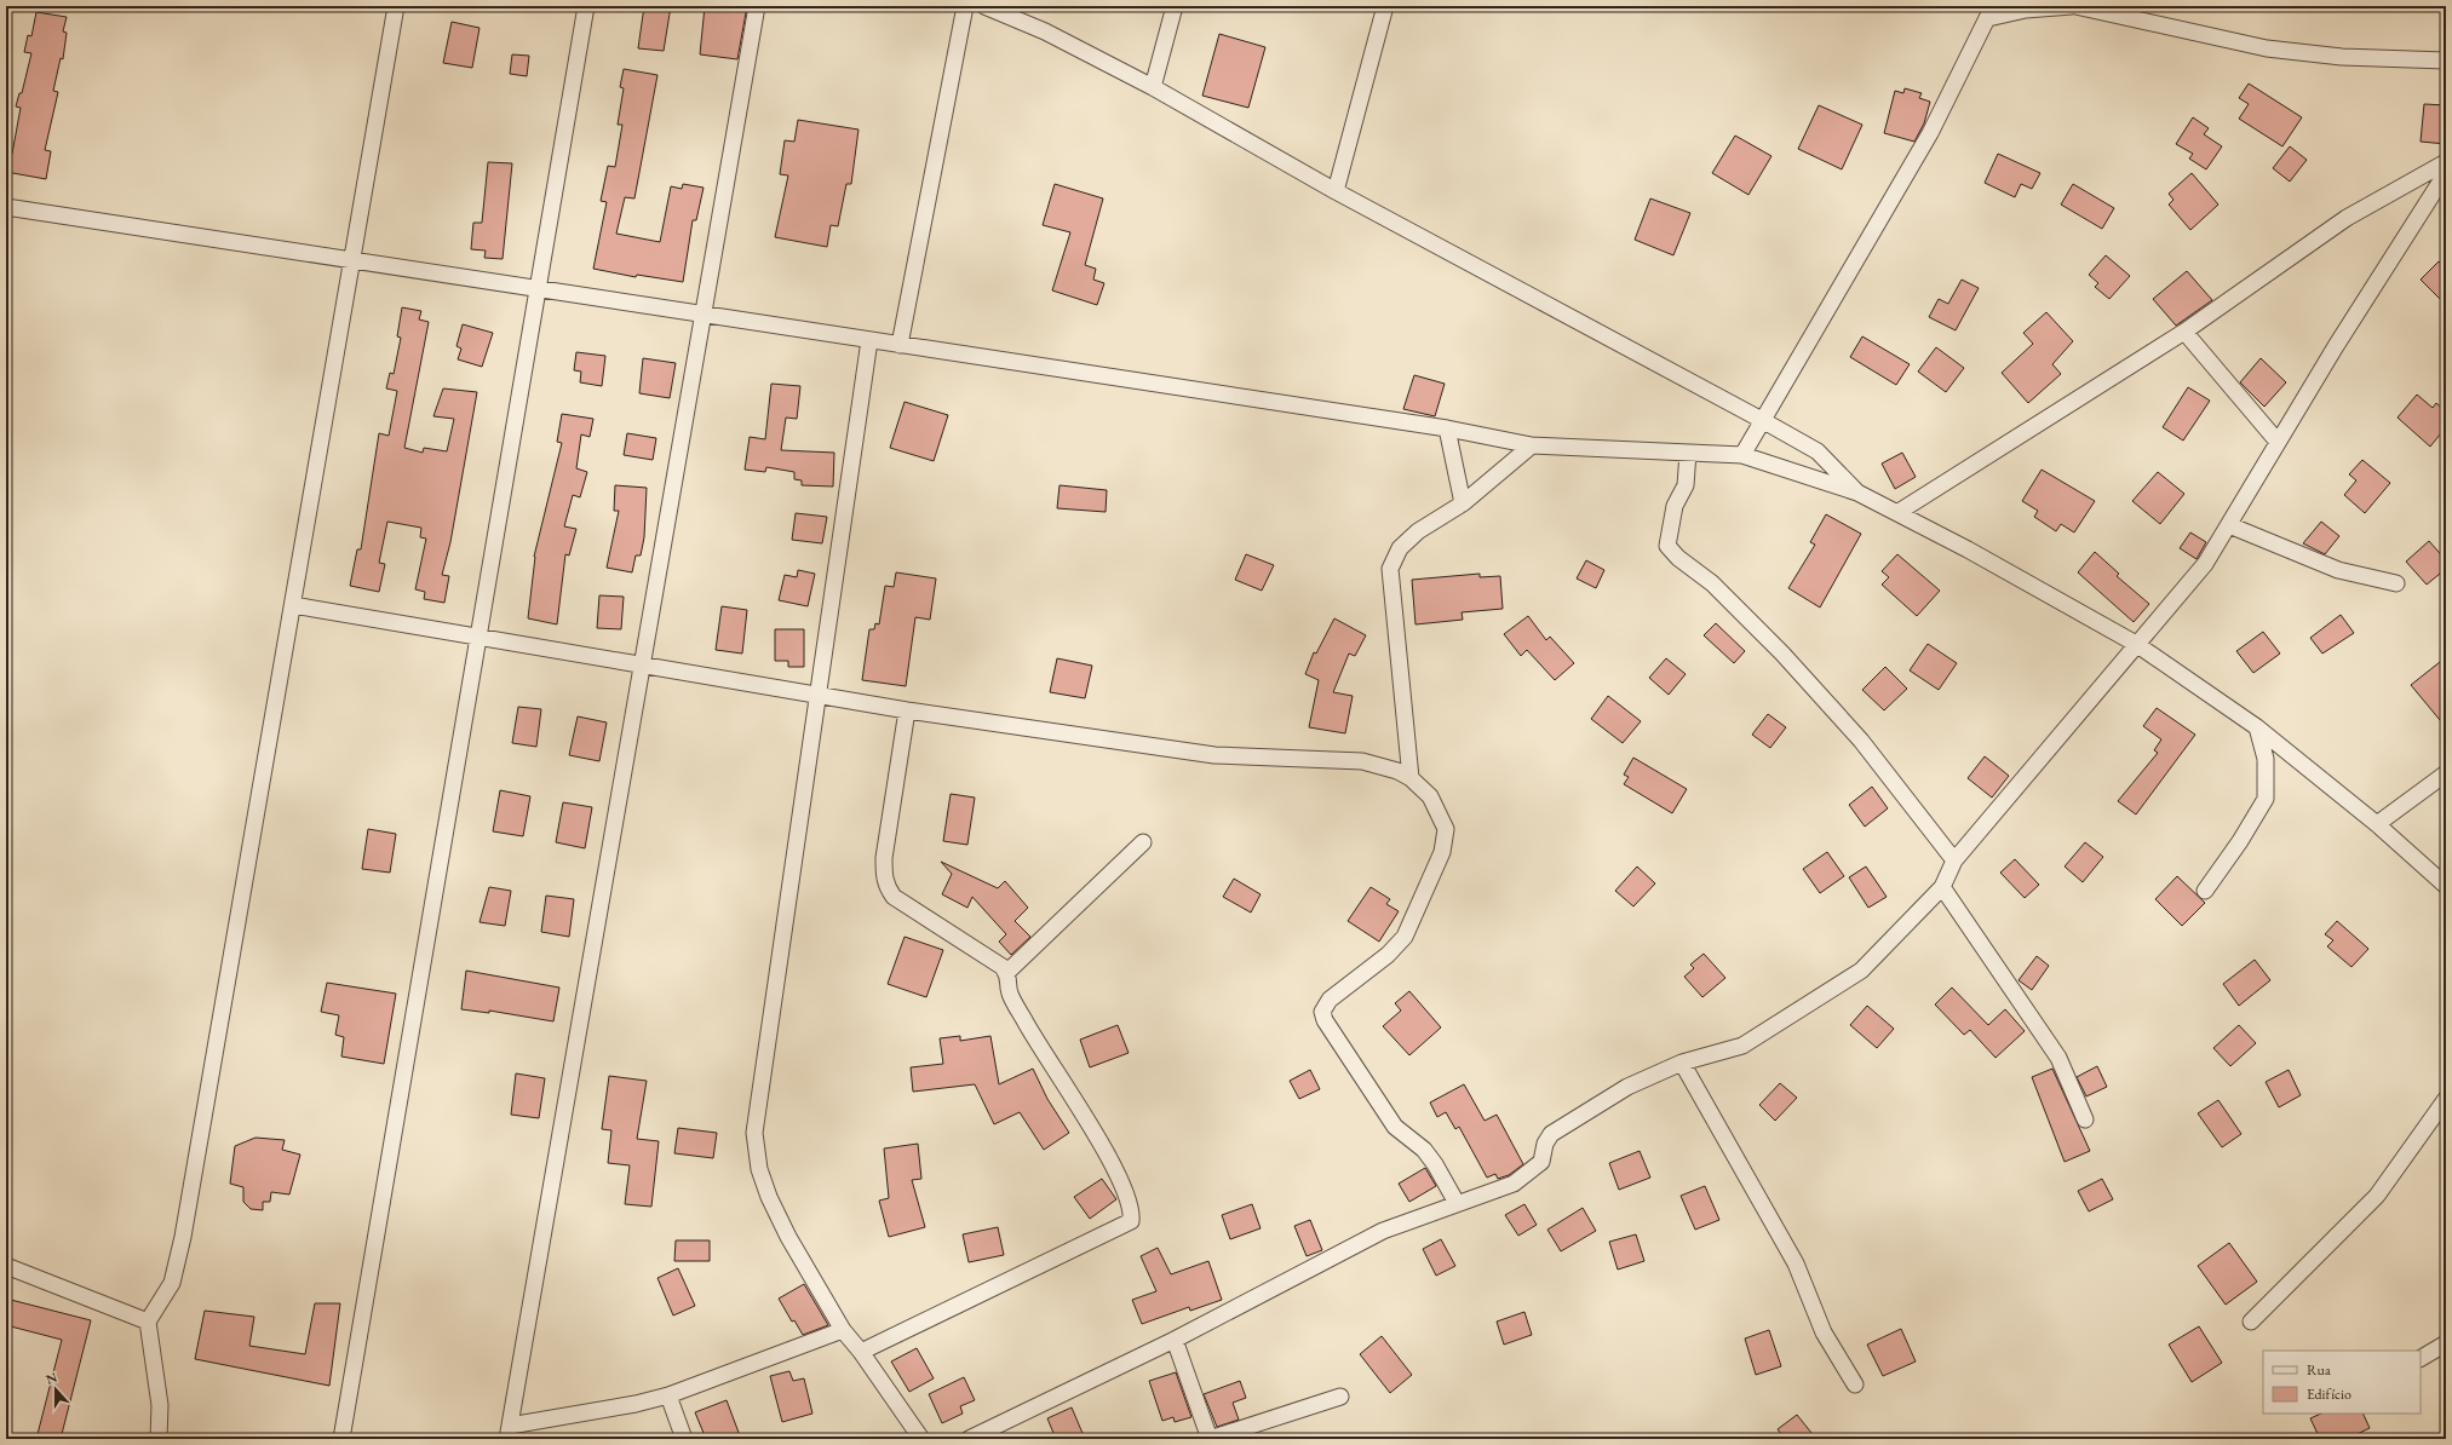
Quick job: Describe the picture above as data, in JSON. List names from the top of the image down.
{
  "legend": ["Rua", "Edifício"],
  "north": "top"
}
